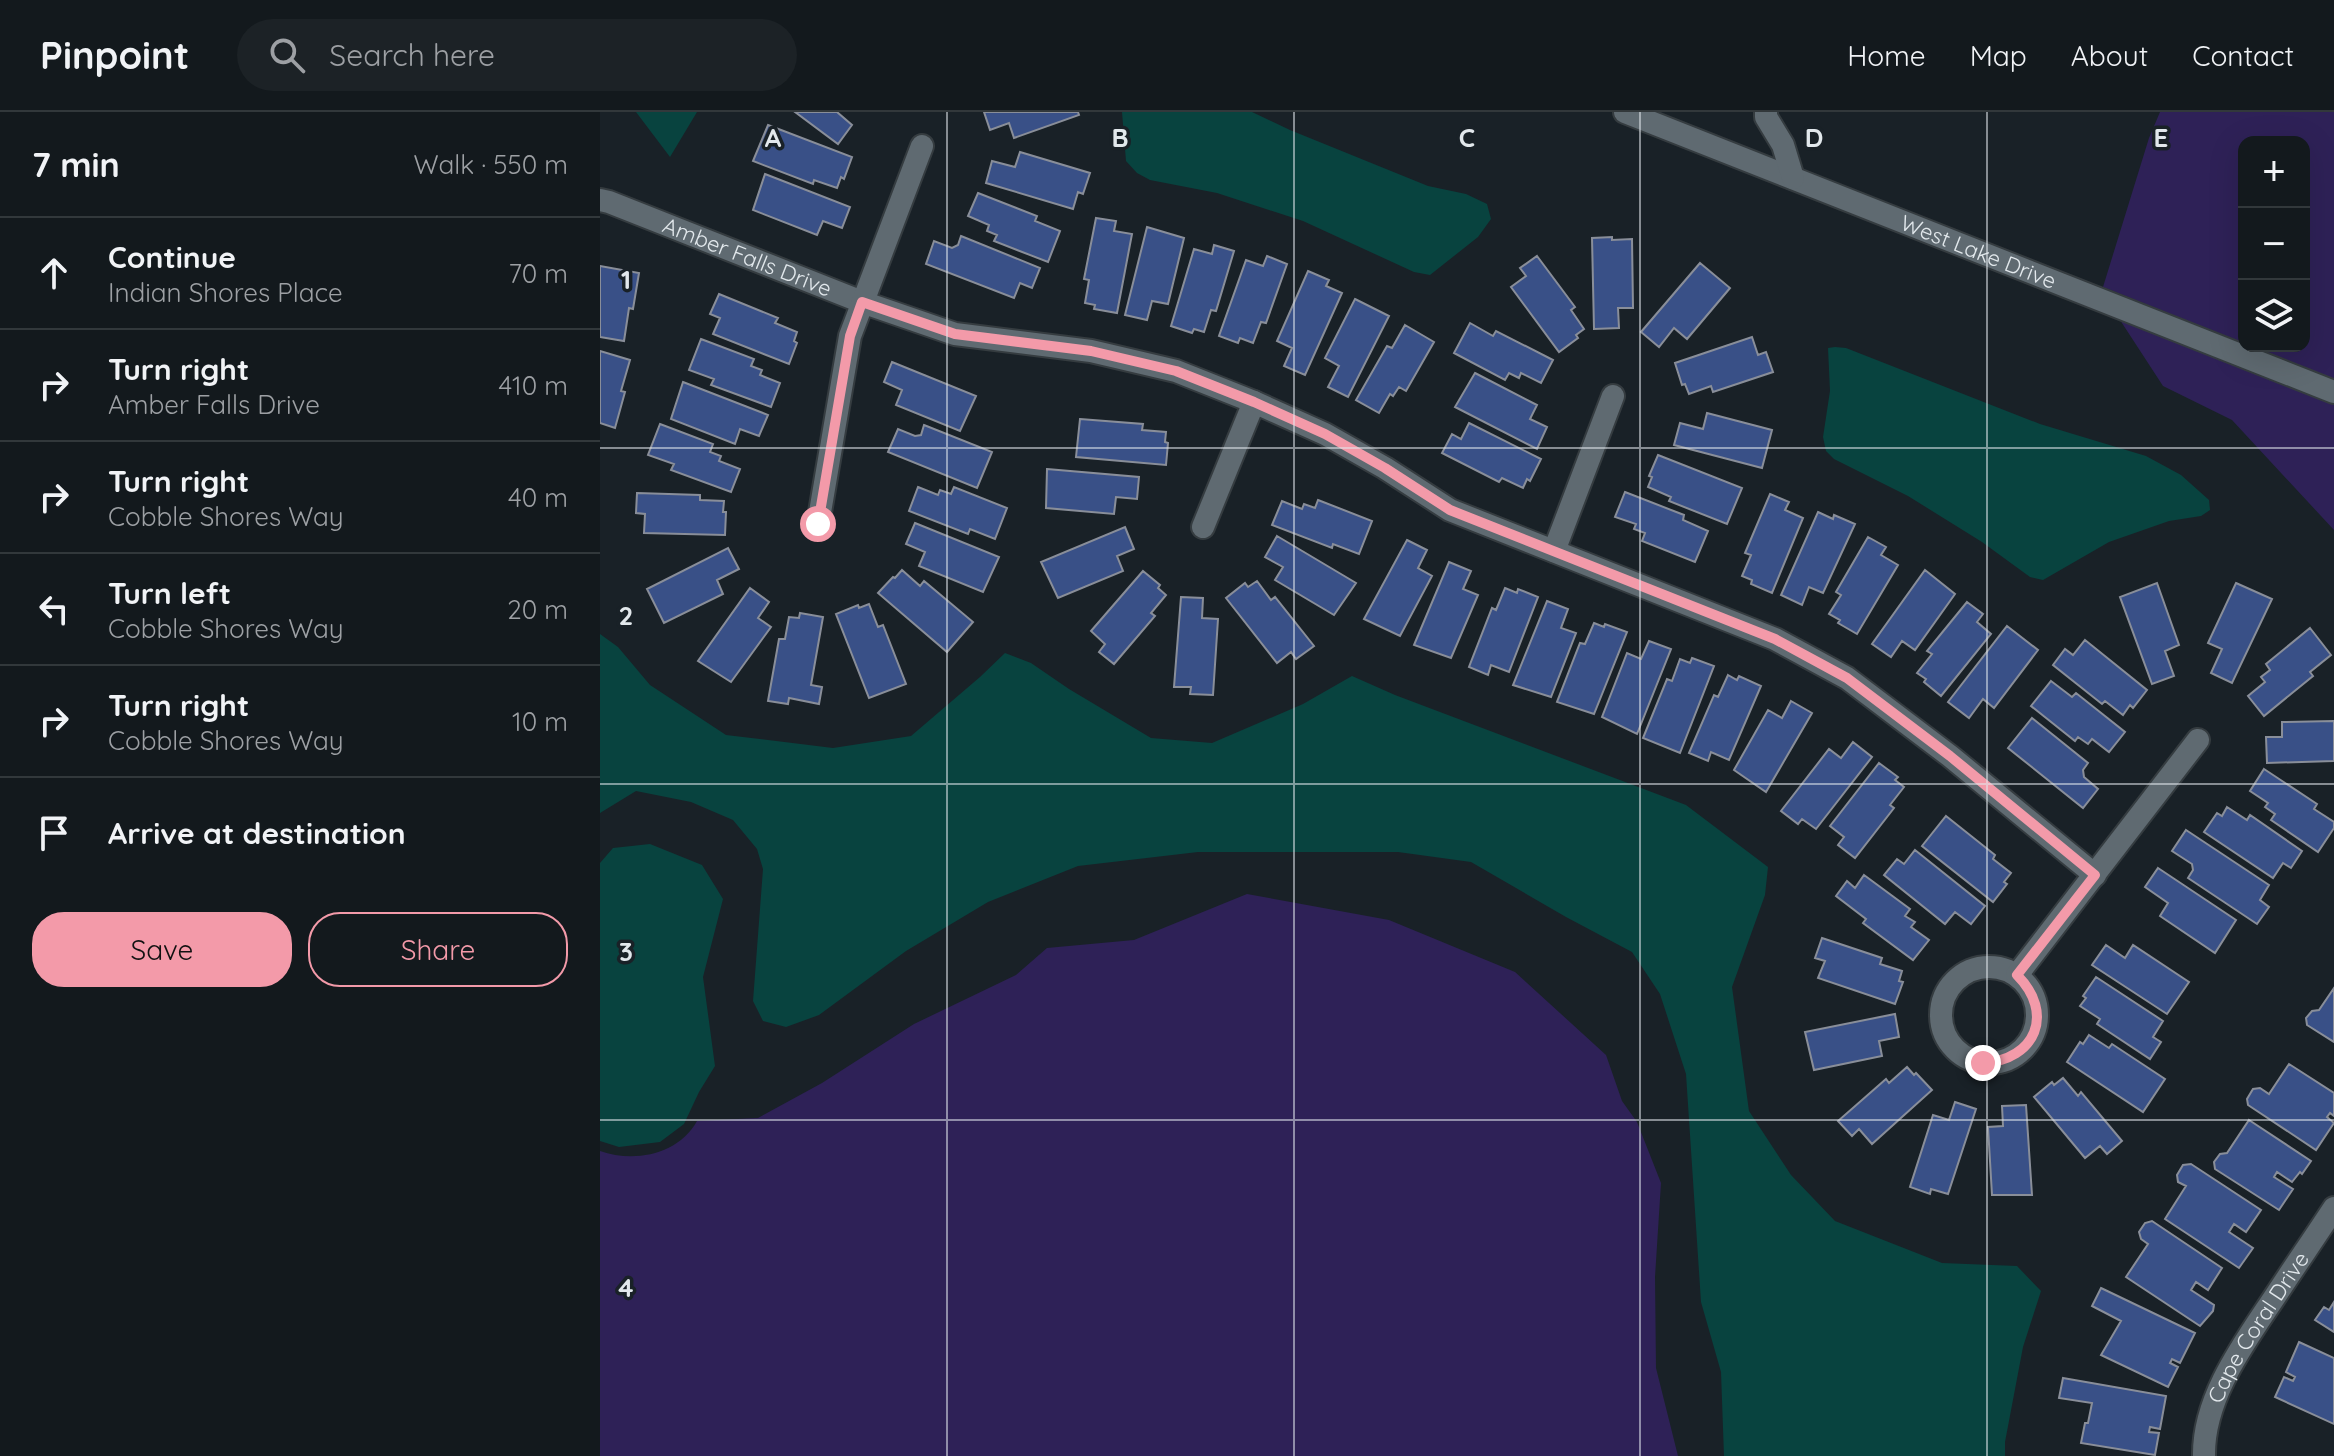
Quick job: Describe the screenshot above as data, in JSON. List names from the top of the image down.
{
  "streets": {
    "street": ["West Lake Drive", "Amber Falls Drive", "Cape Coral Drive"]
  },
  "page": {
    "header": "Pinpoint",
    "search": "Search here",
    "nav": [
      "Home",
      "Map",
      "About",
      "Contact"
    ],
    "heading": ["7 min", "Walk · 550 m"],
    "map_buttons": ["+", "−"],
    "list": [
      ["Continue", "Indian Shores Place", "70 m"],
      ["Turn right", "Amber Falls Drive", "410 m"],
      ["Turn right", "Cobble Shores Way", "40 m"],
      ["Turn left", "Cobble Shores Way", "20 m"],
      ["Turn right", "Cobble Shores Way", "10 m"],
      "Arrive at destination"
    ],
    "buttons": ["Save", "Share"]
  },
  "grid": {
    "columns": [
      "A",
      "B",
      "C",
      "D",
      "E"
    ],
    "rows": [
      "1",
      "2",
      "3",
      "4"
    ]
  }
}
